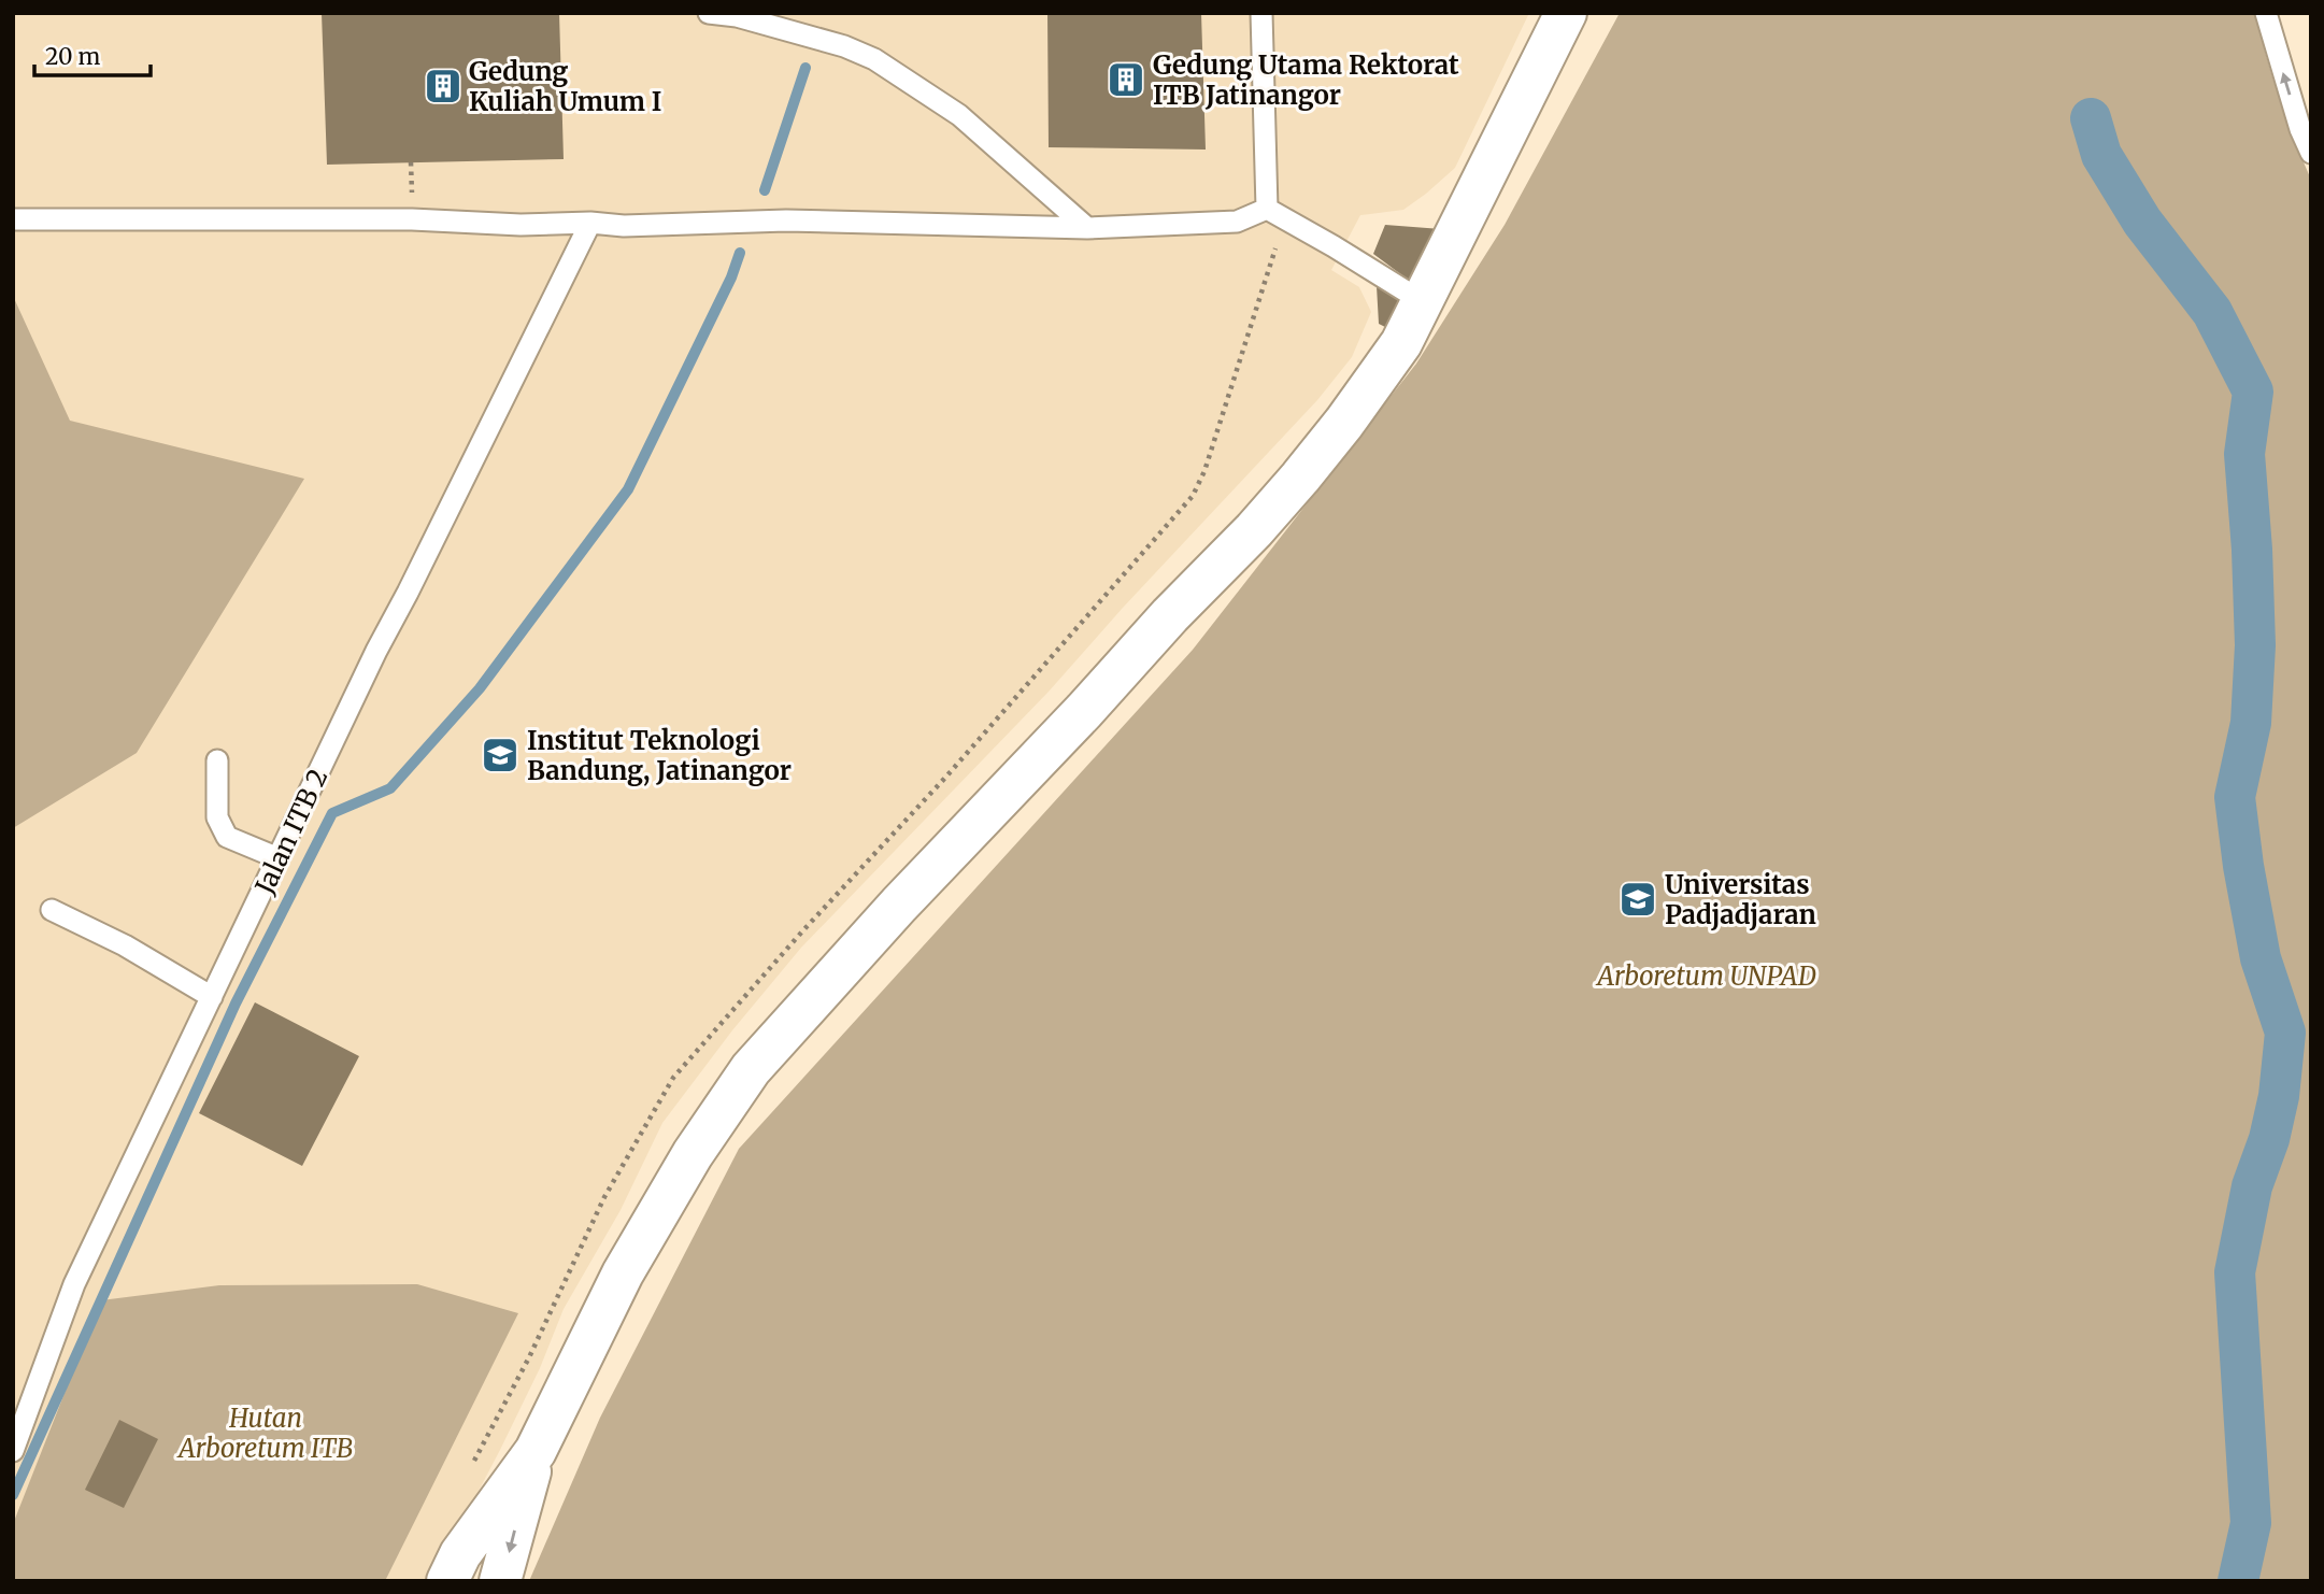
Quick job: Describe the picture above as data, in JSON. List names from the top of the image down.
{
  "streets": {
    "lane": ["Jalan ITB 2"]
  },
  "parks": ["Arboretum UNPAD", "Hutan Arboretum ITB"],
  "places": {
    "building": ["Gedung Utama Rektorat ITB Jatinangor", "Gedung Kuliah Umum I"],
    "school or university": ["Institut Teknologi Bandung, Jatinangor", "Universitas Padjadjaran"]
  },
  "scale_bar": "20 m"
}
